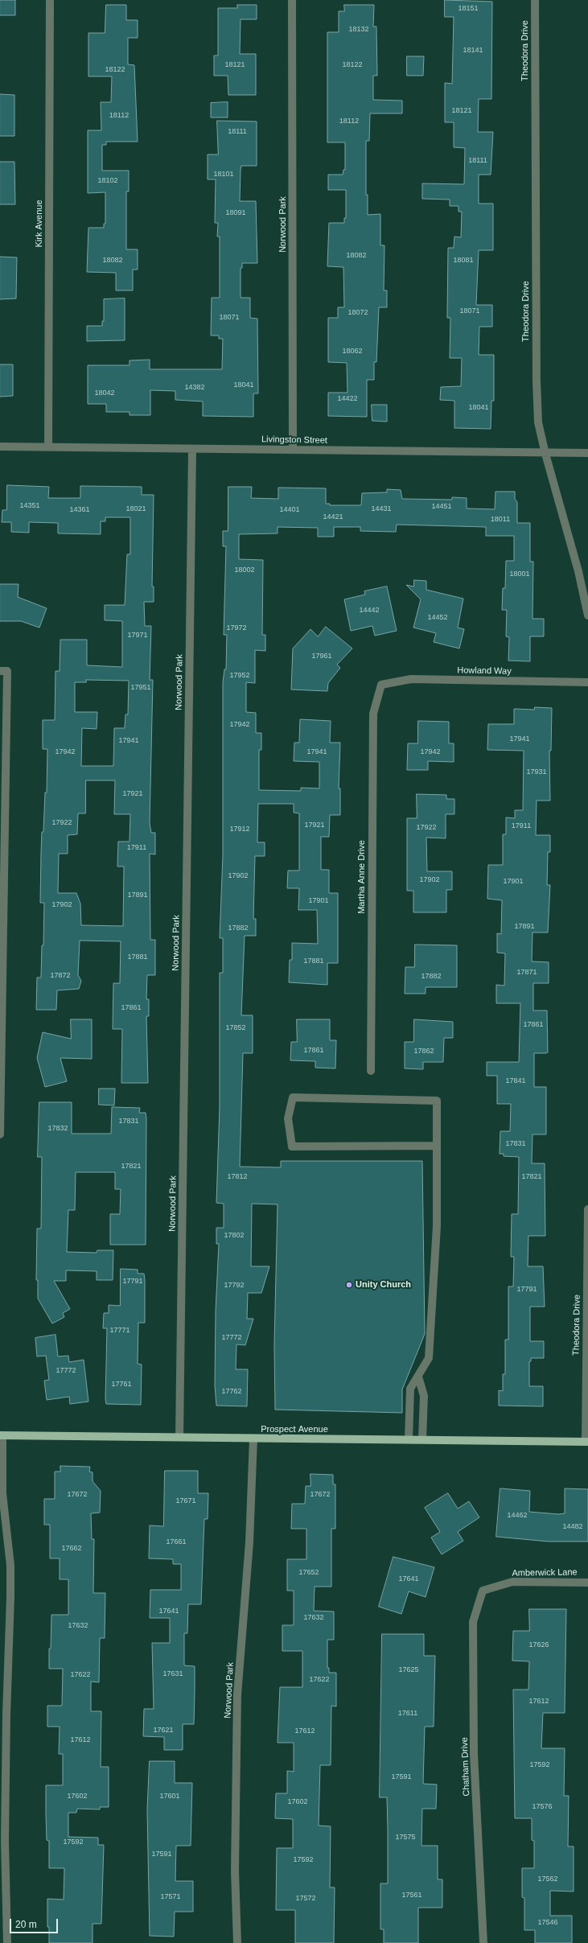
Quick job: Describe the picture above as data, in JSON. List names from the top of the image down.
{
  "streets": {
    "main road": ["Prospect Avenue"],
    "street": [
      "Theodora Drive",
      "Kirk Avenue",
      "Norwood Park",
      "Livingston Street",
      "Howland Way",
      "Martha Anne Drive",
      "Amberwick Lane",
      "Chatham Drive"
    ]
  },
  "crossings": [
    ["Theodora Drive", "Livingston Street"],
    ["Theodora Drive", "Prospect Avenue"],
    ["Kirk Avenue", "Livingston Street"],
    ["Norwood Park", "Livingston Street"],
    ["Norwood Park", "Prospect Avenue"],
    ["Howland Way", "Martha Anne Drive"],
    ["Amberwick Lane", "Chatham Drive"]
  ],
  "places": ["Unity Church"],
  "house_numbers": [
    "18151",
    "18132",
    "18141",
    "18121",
    "18122",
    "18122",
    "18121",
    "18112",
    "18112",
    "18111",
    "18111",
    "18101",
    "18102",
    "18091",
    "18082",
    "18082",
    "18081",
    "18071",
    "18072",
    "18071",
    "18062",
    "18041",
    "14382",
    "18042",
    "14422",
    "18041",
    "14351",
    "14451",
    "18021",
    "14431",
    "14361",
    "14401",
    "14421",
    "18011",
    "18002",
    "18001",
    "14442",
    "14452",
    "17972",
    "17971",
    "17961",
    "17952",
    "17951",
    "17942",
    "17941",
    "17941",
    "17942",
    "17941",
    "17942",
    "17931",
    "17921",
    "17922",
    "17921",
    "17911",
    "17922",
    "17912",
    "17911",
    "17902",
    "17902",
    "17901",
    "17891",
    "17901",
    "17902",
    "17891",
    "17882",
    "17881",
    "17881",
    "17871",
    "17872",
    "17882",
    "17861",
    "17861",
    "17852",
    "17861",
    "17862",
    "17841",
    "17831",
    "17832",
    "17831",
    "17821",
    "17812",
    "17821",
    "17802",
    "17791",
    "17792",
    "17791",
    "17771",
    "17772",
    "17772",
    "17761",
    "17762",
    "17672",
    "17672",
    "17671",
    "14462",
    "14482",
    "17661",
    "17662",
    "17652",
    "17641",
    "17641",
    "17632",
    "17632",
    "17626",
    "17625",
    "17631",
    "17622",
    "17622",
    "17612",
    "17611",
    "17621",
    "17612",
    "17612",
    "17592",
    "17591",
    "17602",
    "17601",
    "17602",
    "17576",
    "17575",
    "17592",
    "17591",
    "17592",
    "17562",
    "17561",
    "17571",
    "17572",
    "17546"
  ],
  "scale_bar": "20 m"
}
